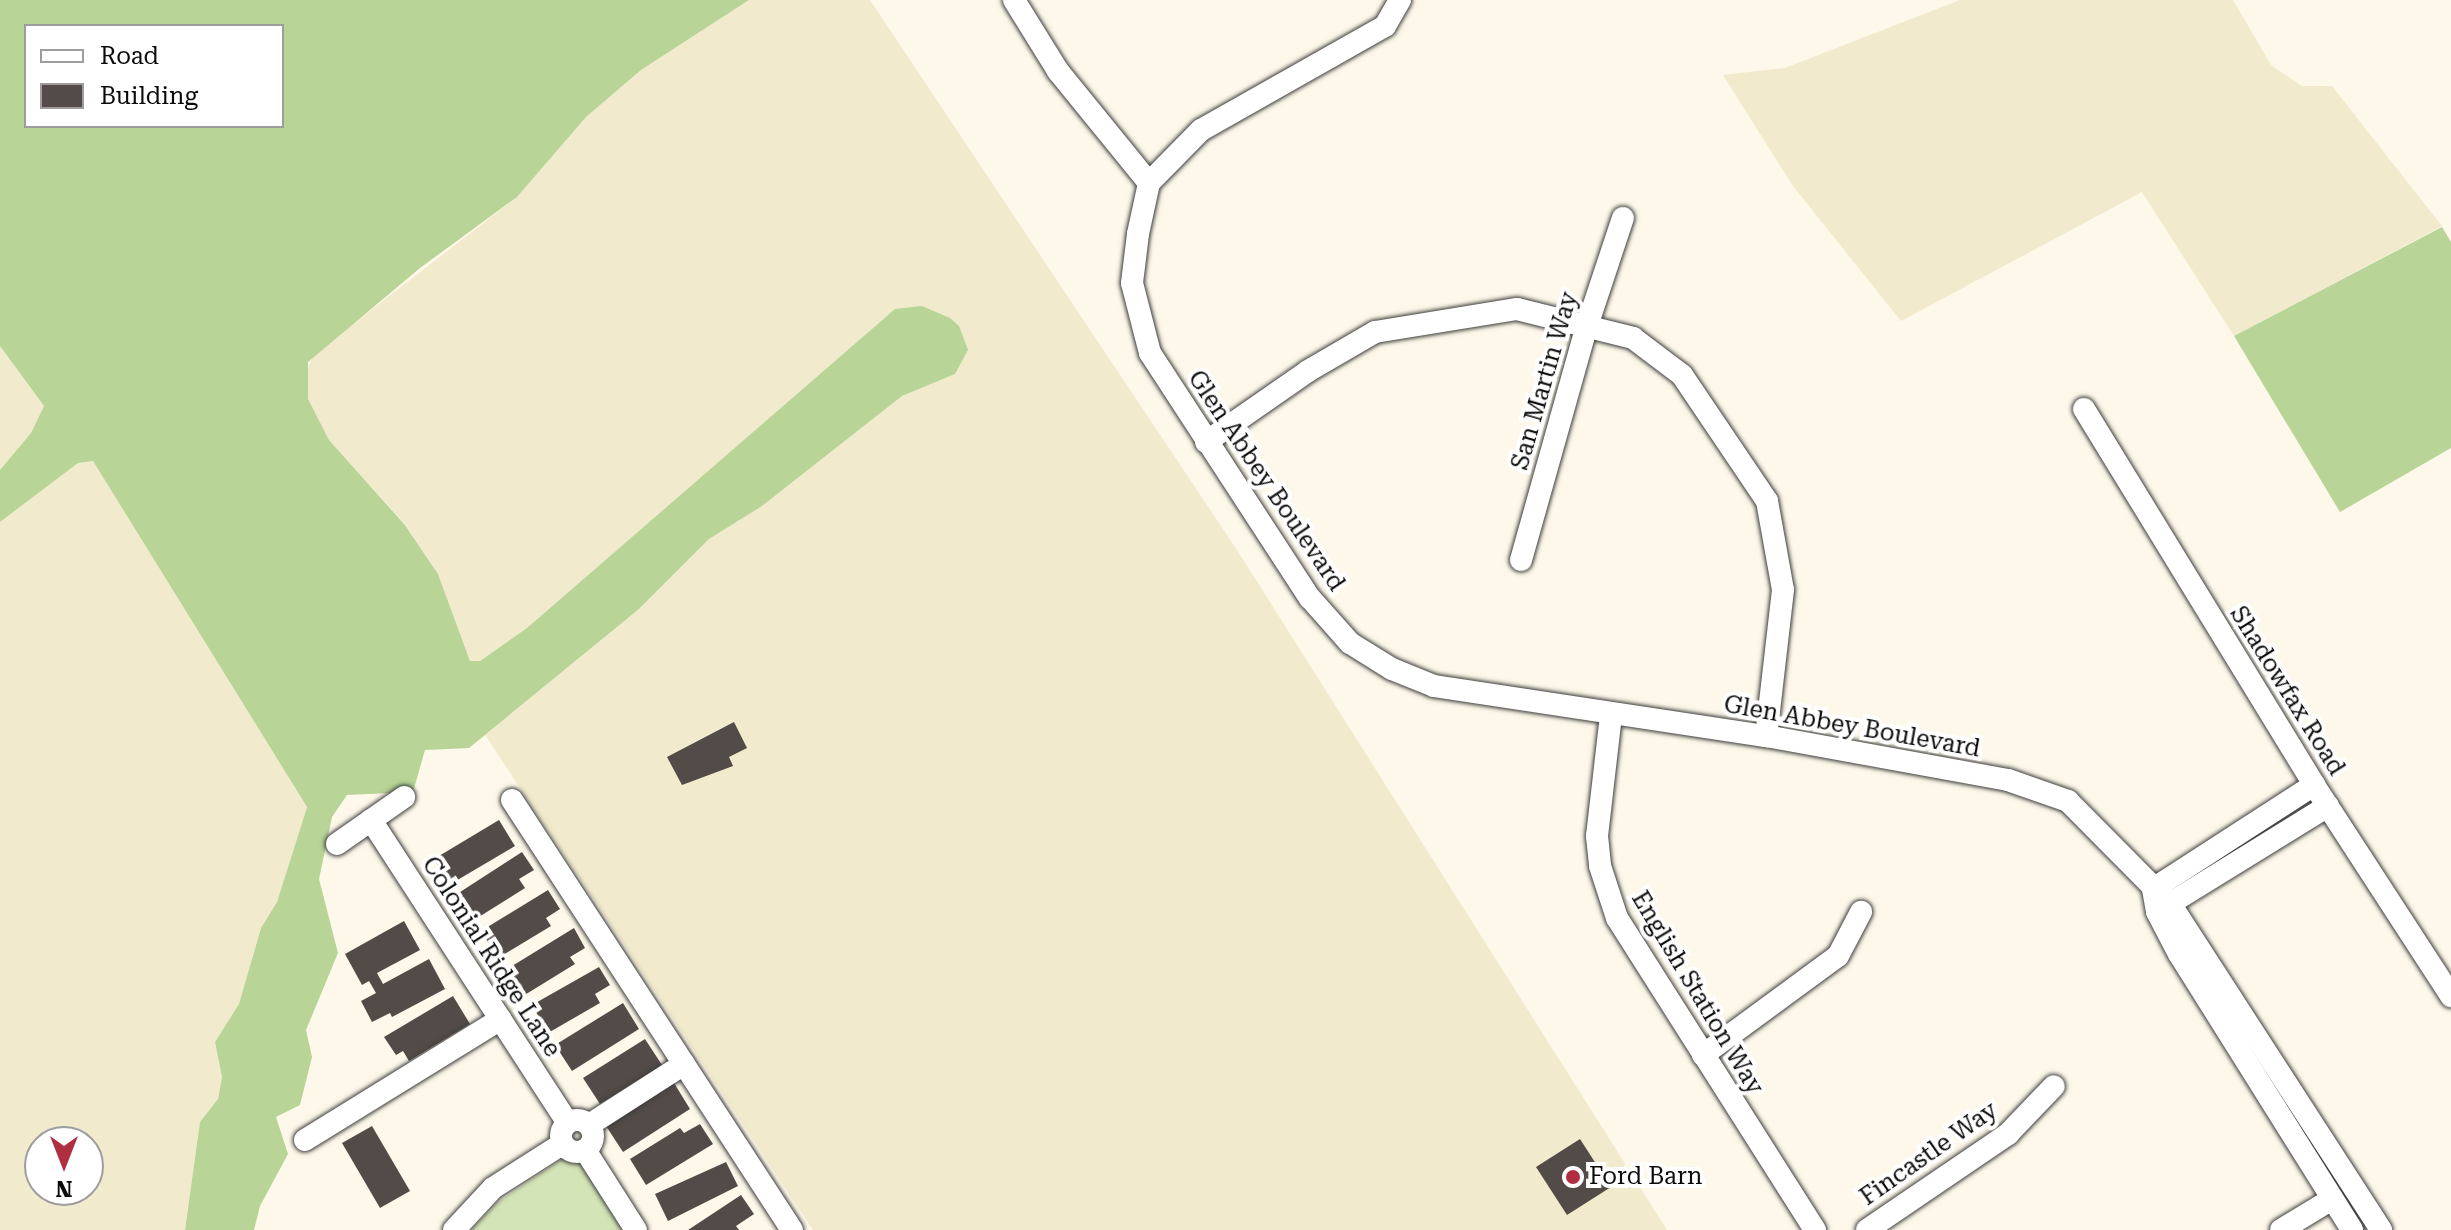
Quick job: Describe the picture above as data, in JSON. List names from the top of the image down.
{
  "streets": {
    "street": [
      "San Martin Way",
      "Glen Abbey Boulevard",
      "Shadowfax Road",
      "Colonial Ridge Lane",
      "English Station Way",
      "Fincastle Way"
    ]
  },
  "crossings": [
    ["Glen Abbey Boulevard", "English Station Way"]
  ],
  "places": ["Ford Barn"],
  "legend": ["Road", "Building"],
  "north": "bottom"
}
